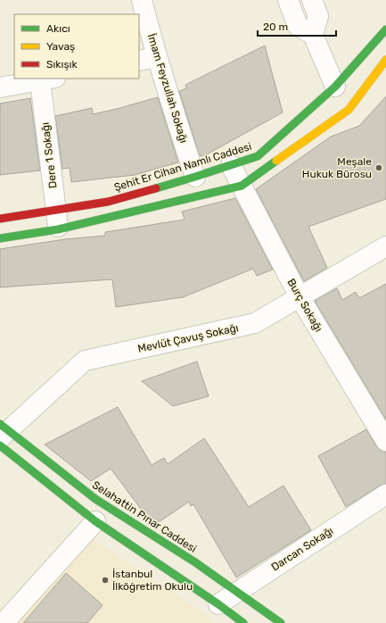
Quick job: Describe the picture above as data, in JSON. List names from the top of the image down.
{
  "streets": {
    "street": [
      "İmam Feyzullah Sokağı",
      "Dere 1 Sokağı",
      "Şehit Er Cihan Namlı Caddesi",
      "Burç Sokağı",
      "Mevlüt Çavuş Sokağı",
      "Selahattin Pınar Caddesi",
      "Darcan Sokağı"
    ]
  },
  "crossings": [
    ["İmam Feyzullah Sokağı", "Şehit Er Cihan Namlı Caddesi"],
    ["Dere 1 Sokağı", "Şehit Er Cihan Namlı Caddesi"],
    ["Şehit Er Cihan Namlı Caddesi", "Burç Sokağı"],
    ["Burç Sokağı", "Mevlüt Çavuş Sokağı"],
    ["Mevlüt Çavuş Sokağı", "Selahattin Pınar Caddesi"],
    ["Selahattin Pınar Caddesi", "Darcan Sokağı"]
  ],
  "places": ["Meşale Hukuk Bürosu", "İstanbul İlköğretim Okulu"],
  "legend": ["Akıcı", "Yavaş", "Sıkışık"],
  "scale_bar": "20 m"
}
